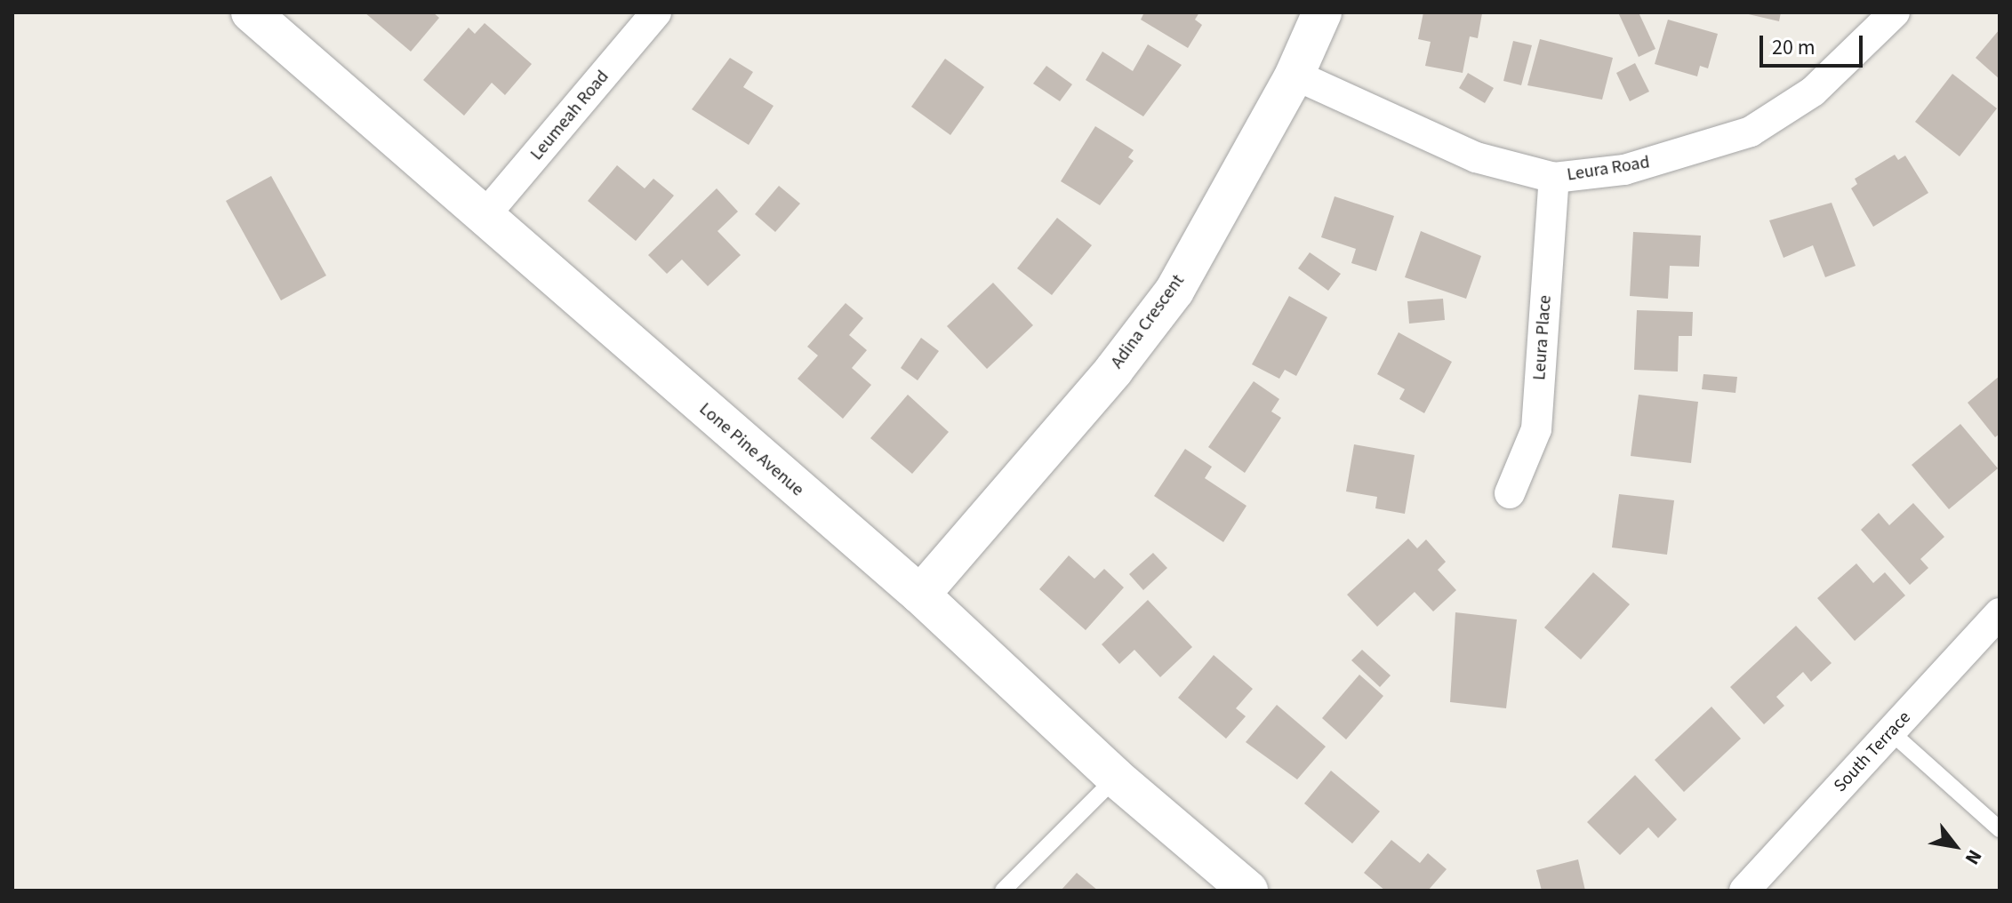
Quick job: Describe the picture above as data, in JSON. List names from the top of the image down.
{
  "streets": {
    "street": [
      "Leumeah Road",
      "Leura Road",
      "Adina Crescent",
      "Leura Place",
      "Lone Pine Avenue",
      "South Terrace"
    ]
  },
  "crossings": [
    ["Leumeah Road", "Lone Pine Avenue"],
    ["Leura Road", "Adina Crescent"],
    ["Leura Road", "Leura Place"],
    ["Adina Crescent", "Lone Pine Avenue"]
  ],
  "scale_bar": "20 m",
  "north": "bottom right"
}
